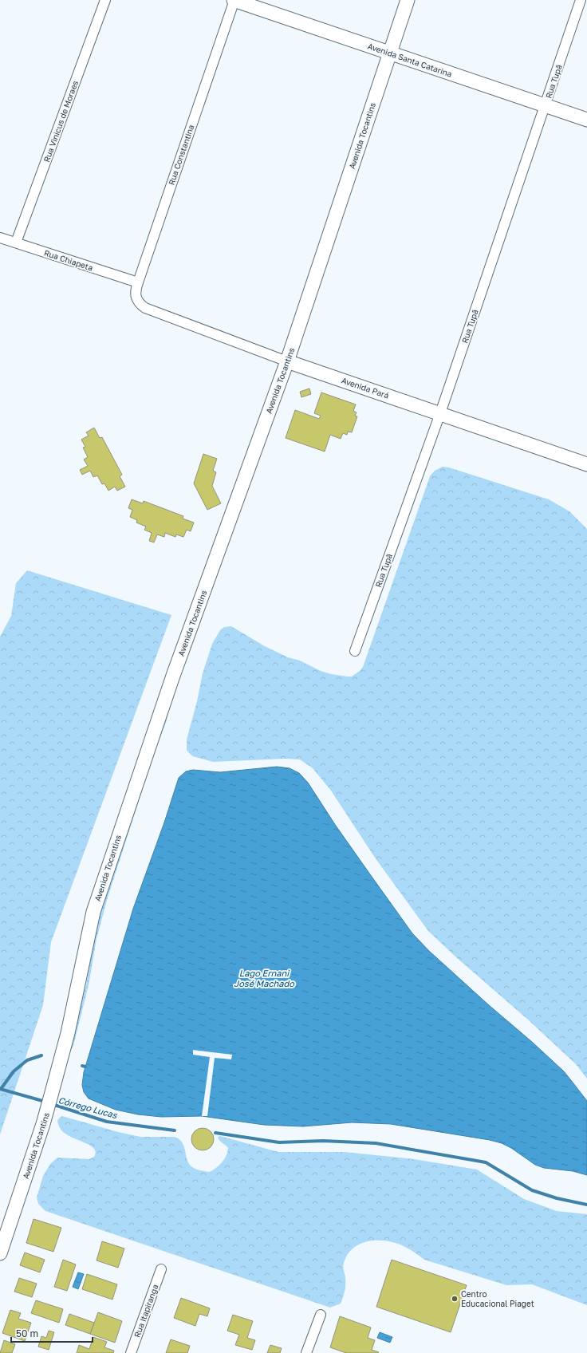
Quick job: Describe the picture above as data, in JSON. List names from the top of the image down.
{
  "streets": {
    "street": [
      "Avenida Santa Catarina",
      "Rua Tupã",
      "Rua Vinicus de Moraes",
      "Avenida Tocantins",
      "Rua Constantina",
      "Rua Chiapeta",
      "Avenida Pará",
      "Rua Itapiranga"
    ]
  },
  "crossings": [
    ["Avenida Santa Catarina", "Rua Tupã"],
    ["Avenida Santa Catarina", "Avenida Tocantins"],
    ["Avenida Santa Catarina", "Rua Constantina"],
    ["Rua Tupã", "Avenida Pará"],
    ["Rua Vinicus de Moraes", "Rua Chiapeta"],
    ["Avenida Tocantins", "Avenida Pará"],
    ["Rua Constantina", "Rua Chiapeta"],
    ["Rua Constantina", "Avenida Pará"]
  ],
  "water": ["Lago Ernani José Machado", "Córrego Lucas"],
  "places": ["Centro Educacional Piaget"],
  "scale_bar": "50 m"
}
